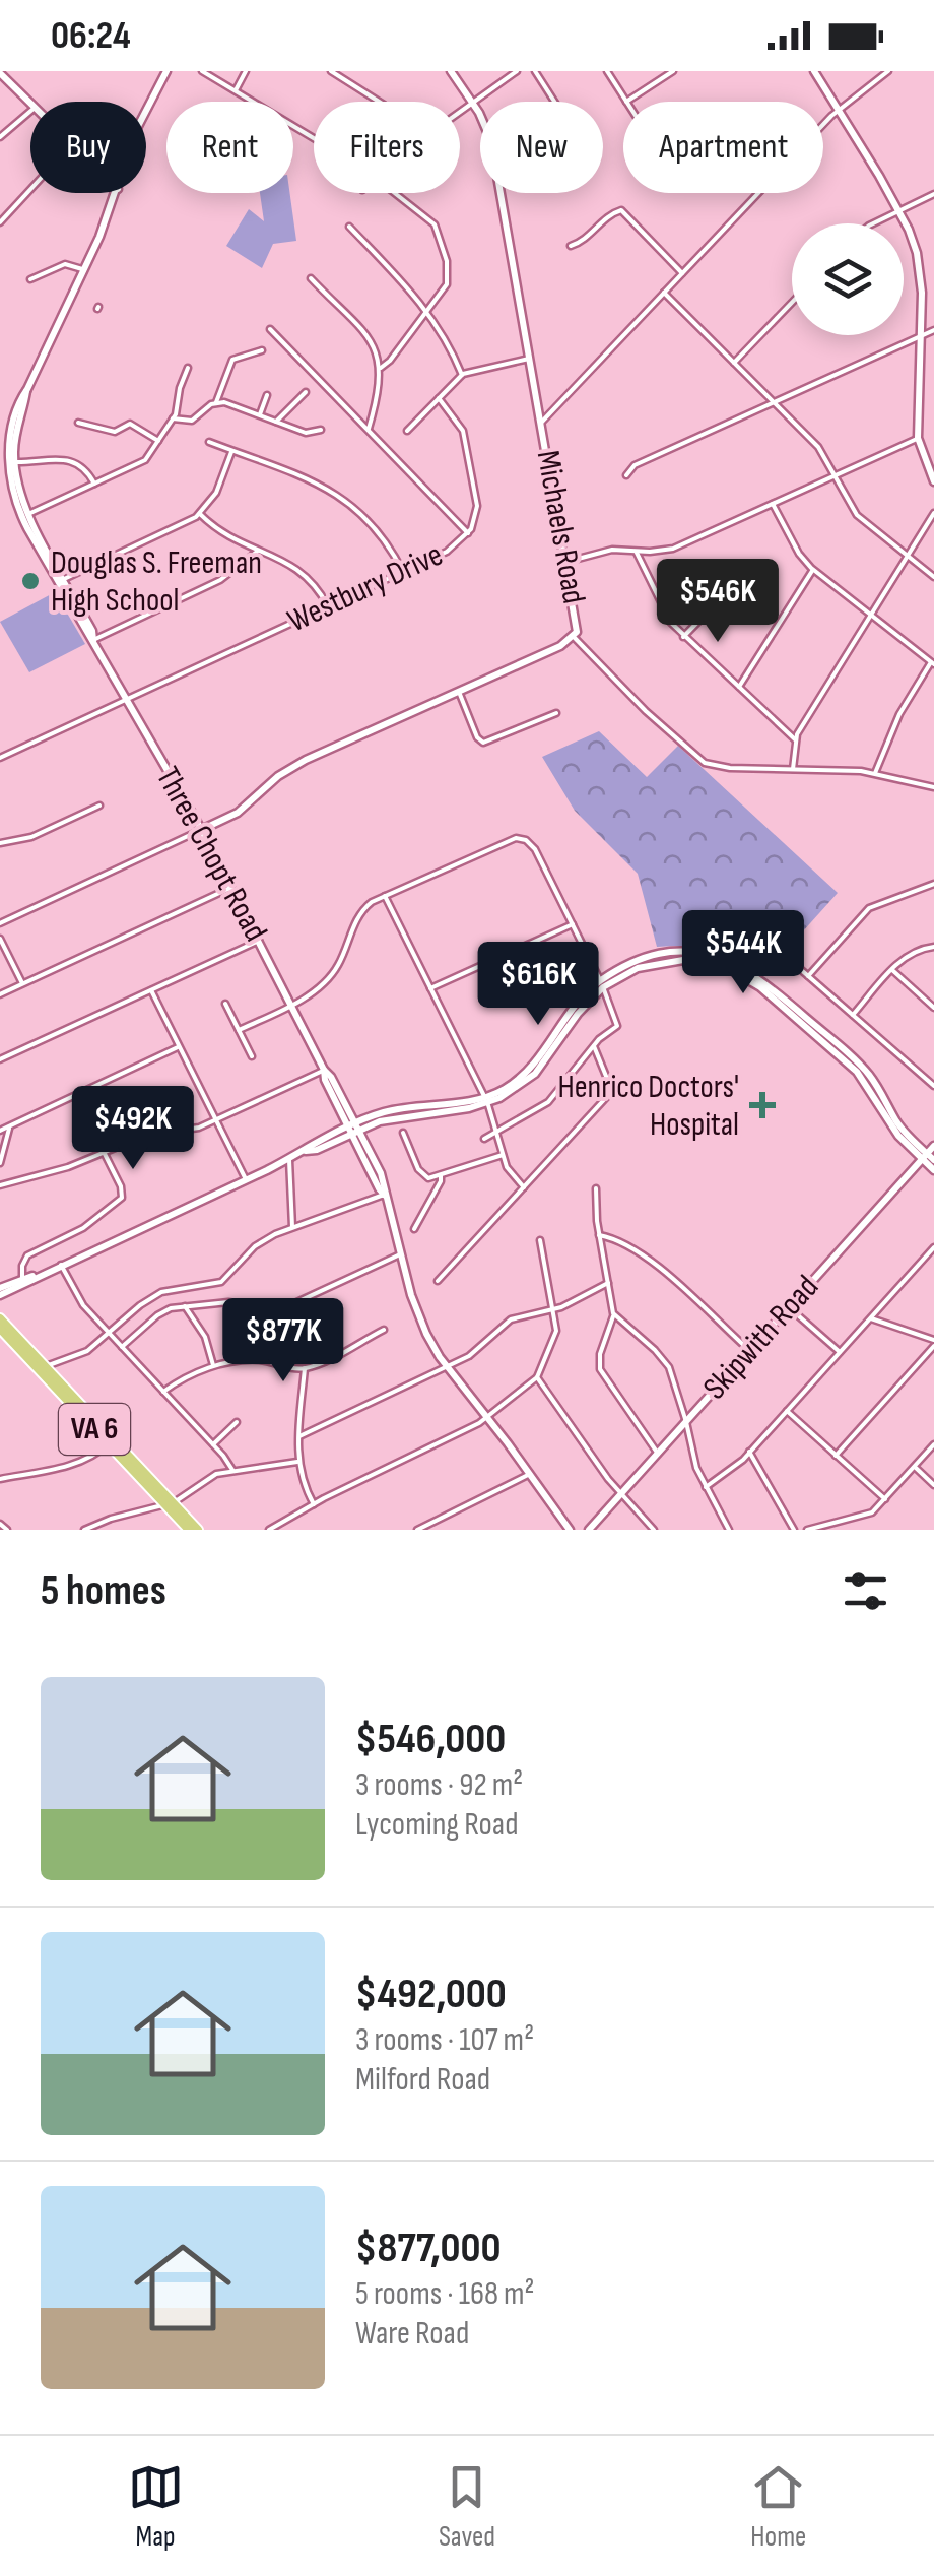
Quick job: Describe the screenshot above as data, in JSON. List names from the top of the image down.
{
  "streets": {
    "main road": [
      "Michaels Road",
      "Three Chopt Road",
      "Skipwith Road",
      "VA 6"
    ],
    "street": ["Westbury Drive"]
  },
  "crossings": [
    ["Michaels Road", "Three Chopt Road"],
    ["Westbury Drive", "Three Chopt Road"]
  ],
  "places": {
    "other": ["Douglas S. Freeman High School"],
    "health": ["Henrico Doctors' Hospital"]
  },
  "page": {
    "status": "06:24",
    "chip": [
      "Buy",
      "Rent",
      "Filters",
      "New",
      "Apartment"
    ],
    "price": [
      "$546K",
      "$544K",
      "$616K",
      "$492K",
      "$877K"
    ],
    "heading": "5 homes",
    "list": [
      {
        "name": "$546,000",
        "note": "3 rooms · 92 m² · Lycoming Road"
      },
      {
        "name": "$492,000",
        "note": "3 rooms · 107 m² · Milford Road"
      },
      {
        "name": "$877,000",
        "note": "5 rooms · 168 m² · Ware Road"
      }
    ],
    "tabs": ["Map", "Saved", "Home"]
  }
}
